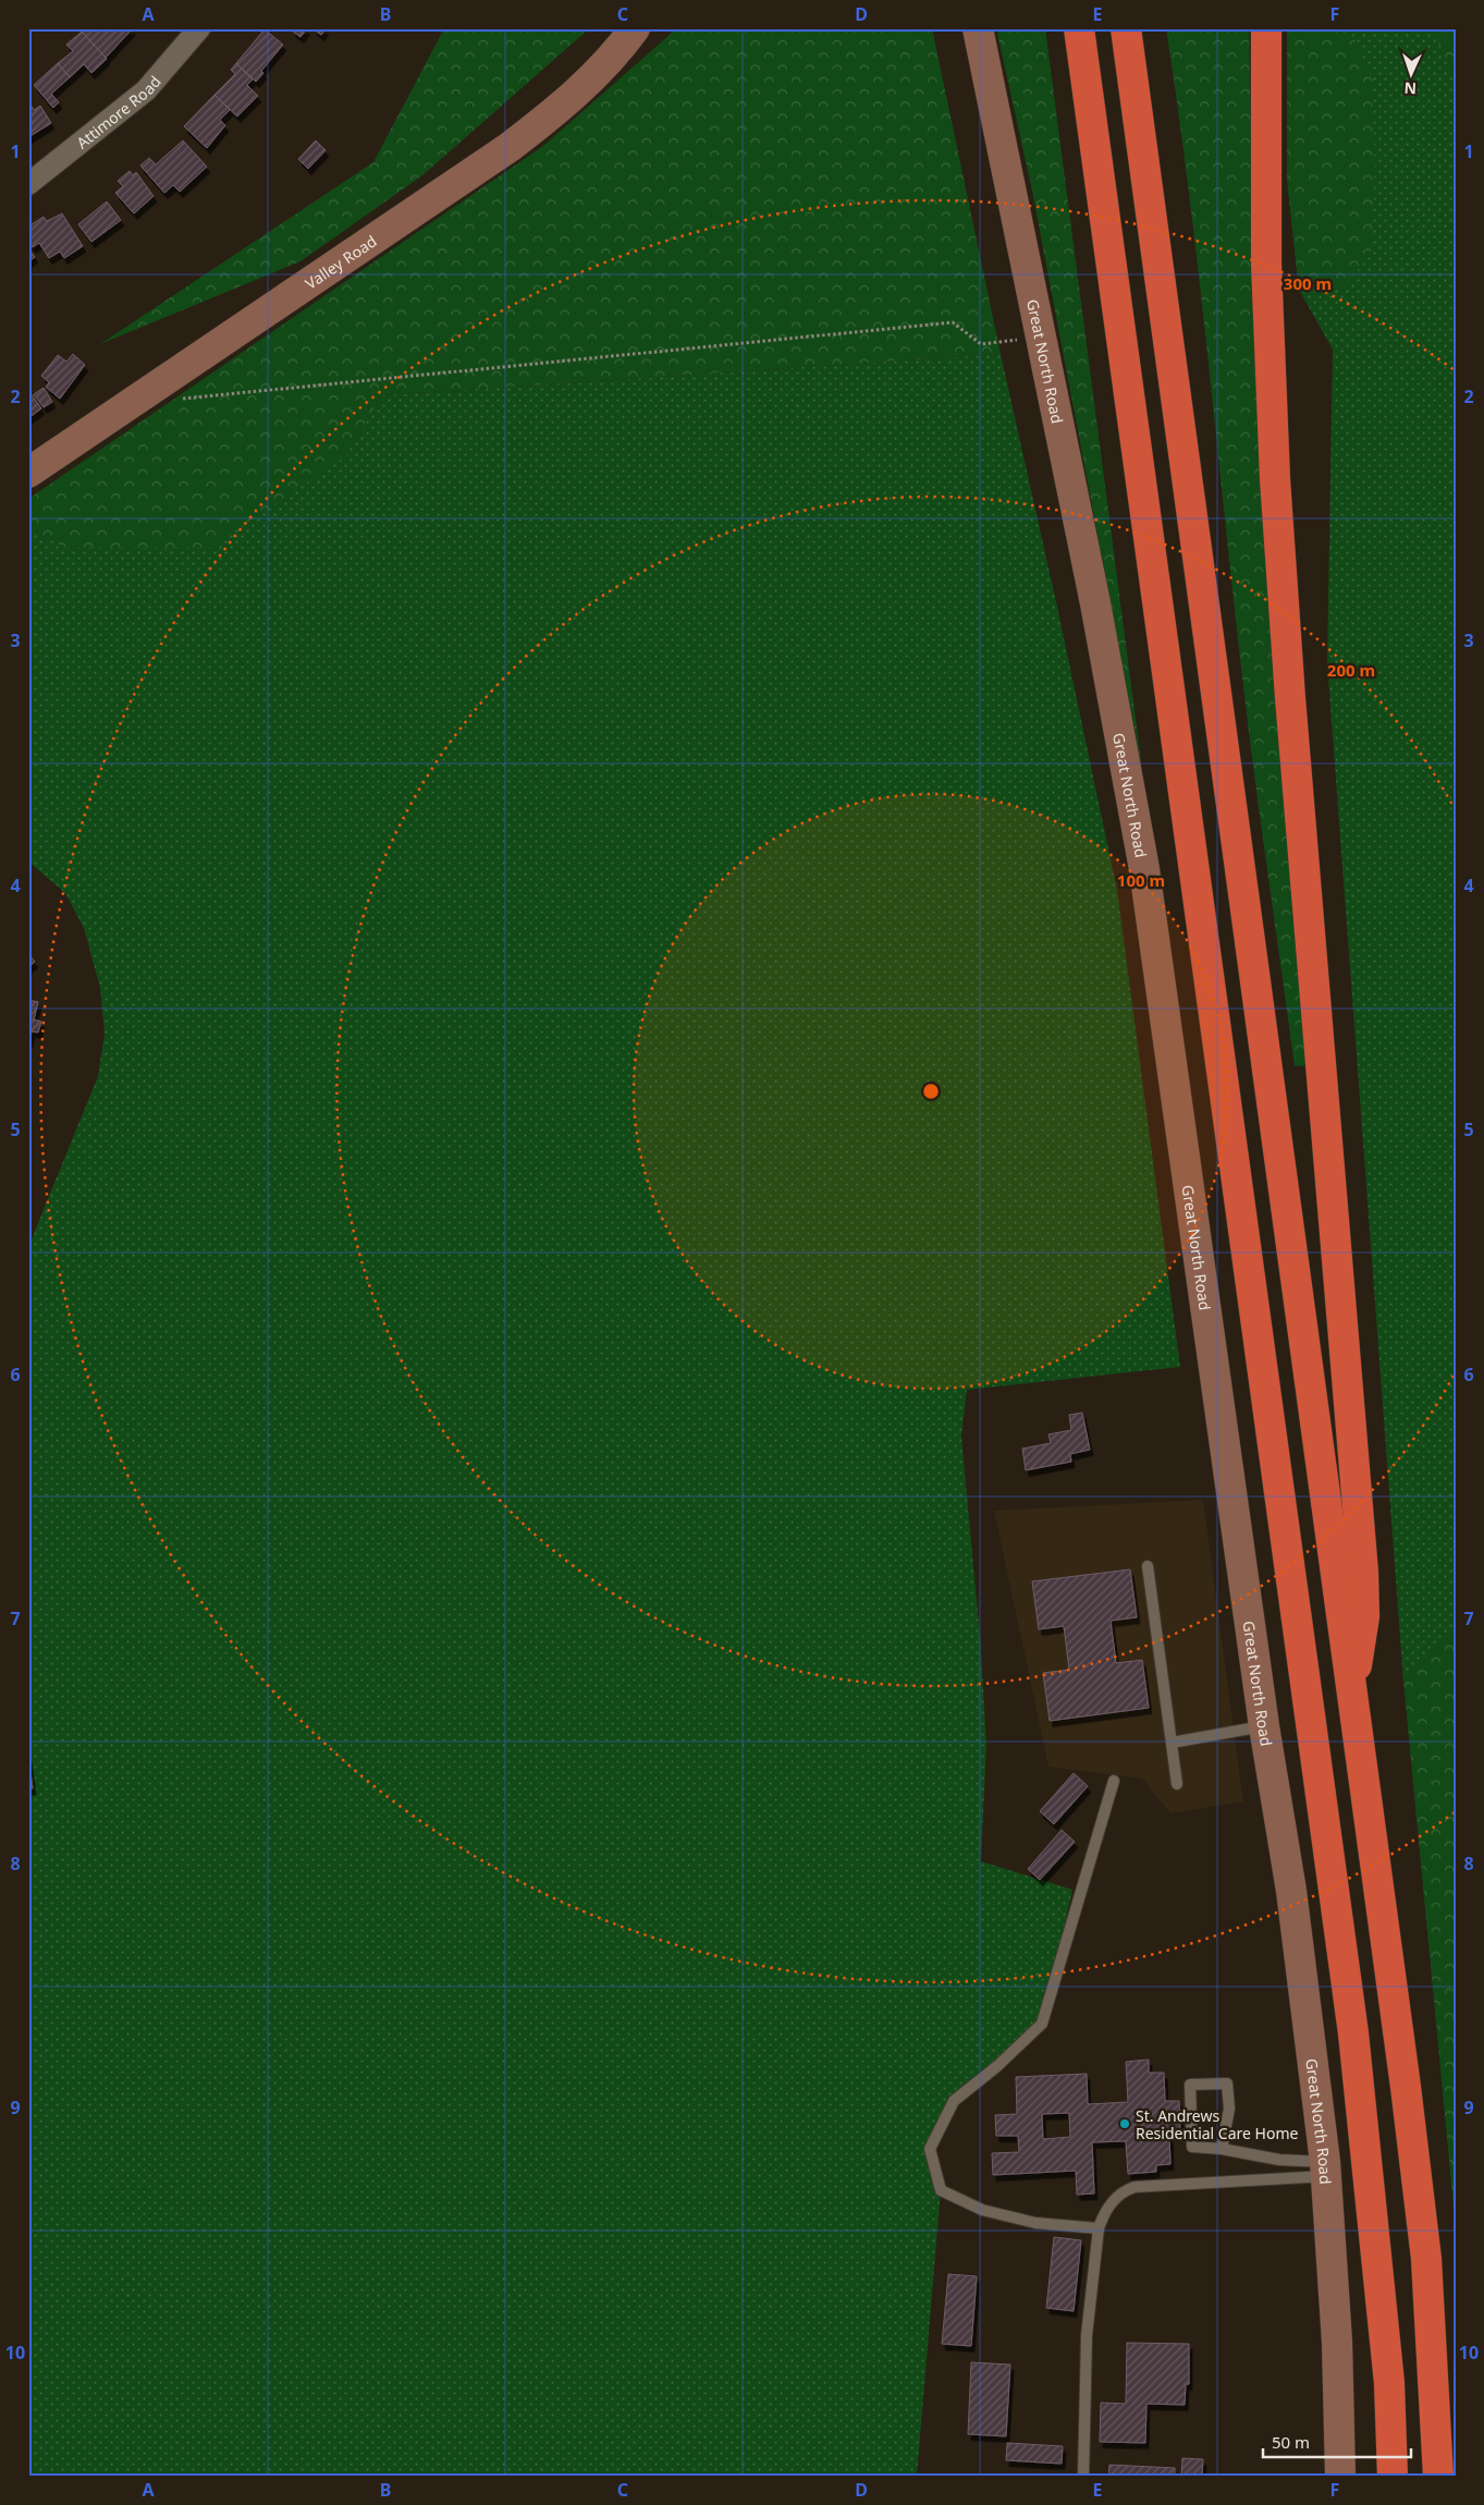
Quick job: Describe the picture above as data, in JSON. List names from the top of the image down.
{
  "streets": {
    "main road": ["Valley Road", "Great North Road"],
    "street": ["Attimore Road"]
  },
  "places": ["St. Andrews Residential Care Home"],
  "scale_bar": "50 m",
  "north": "bottom",
  "grid": {
    "columns": [
      "A",
      "B",
      "C",
      "D",
      "E",
      "F"
    ],
    "rows": [
      "1",
      "2",
      "3",
      "4",
      "5",
      "6",
      "7",
      "8",
      "9",
      "10"
    ]
  },
  "rings": ["300 m", "200 m", "100 m"]
}
